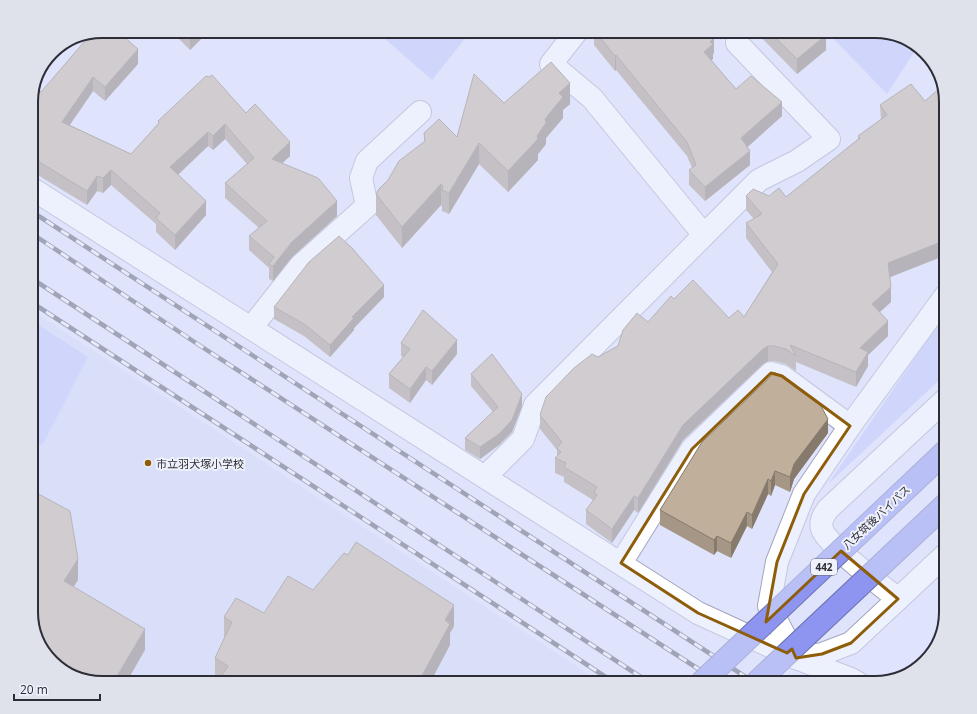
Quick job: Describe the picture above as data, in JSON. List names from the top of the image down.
{
  "streets": {
    "highway": ["八女筑後バイパス", "442"]
  },
  "places": ["市立羽犬塚小学校"],
  "scale_bar": "20 m"
}
